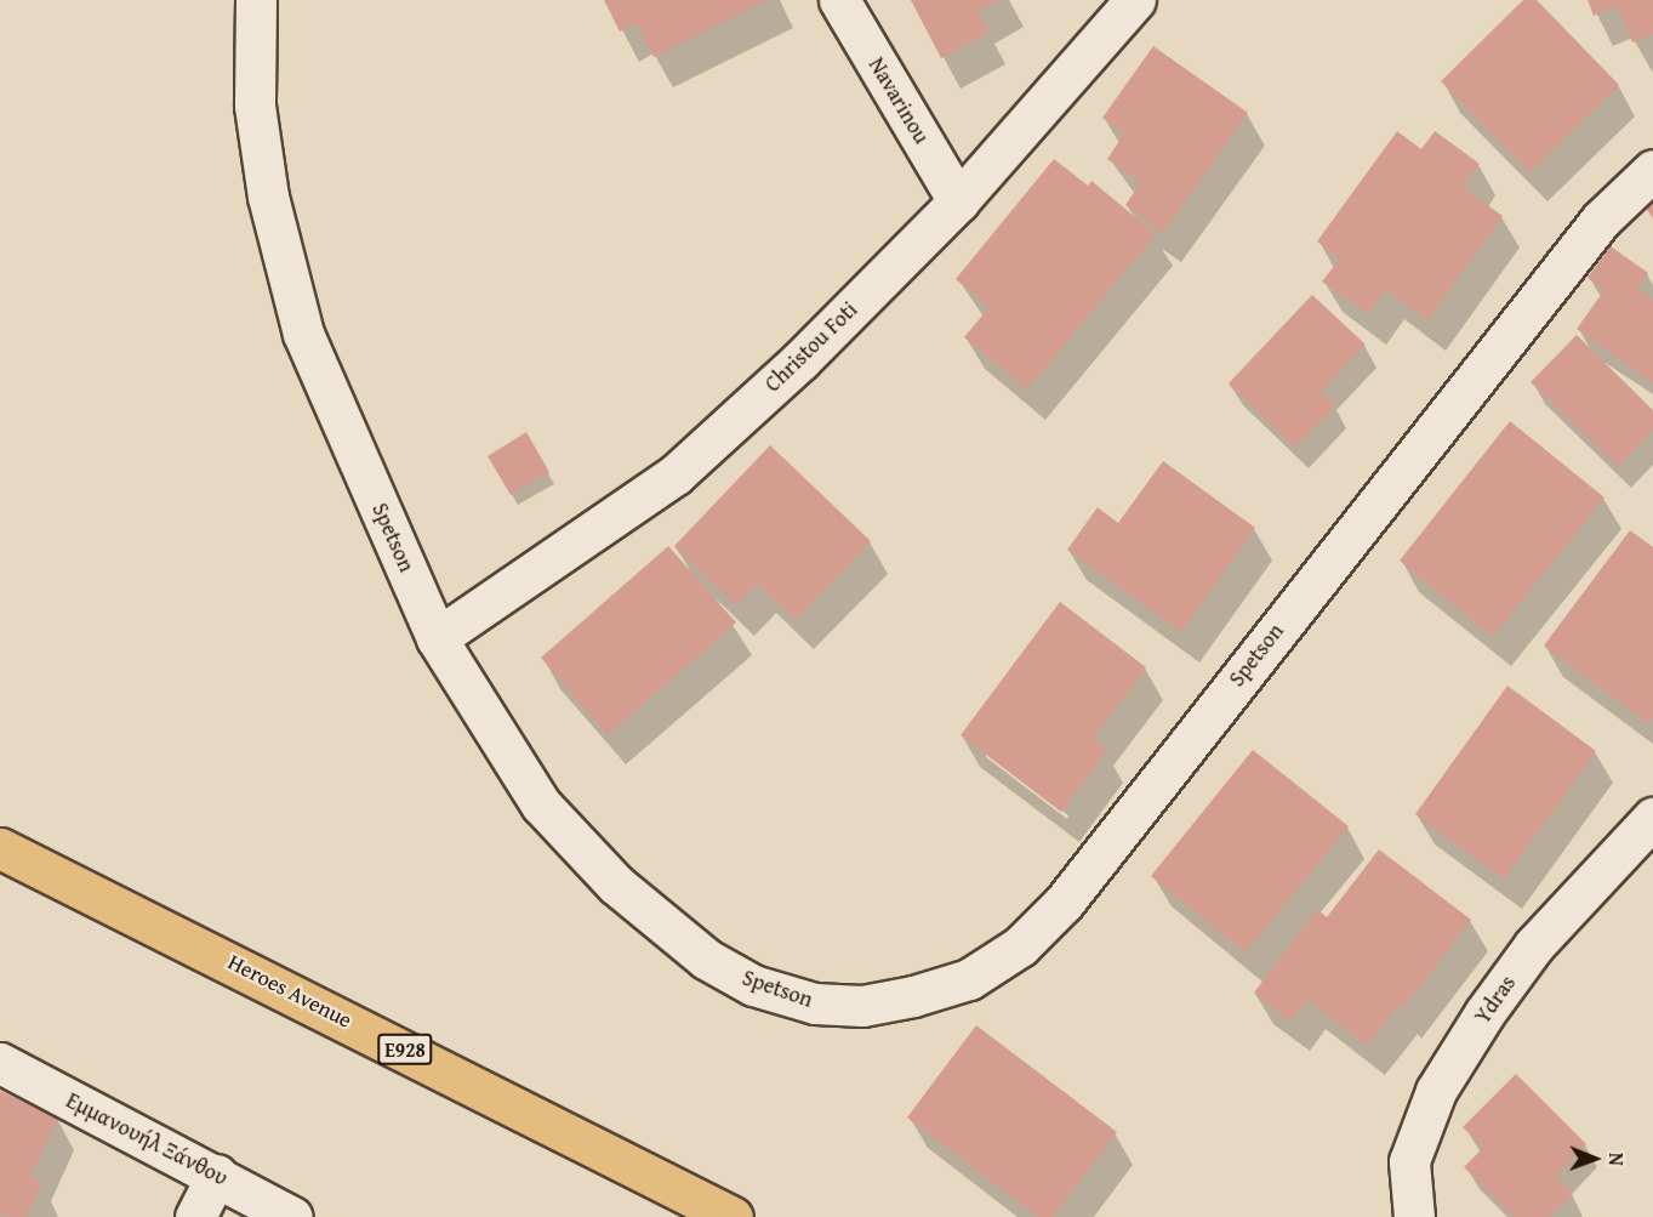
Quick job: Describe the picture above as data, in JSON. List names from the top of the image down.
{
  "streets": {
    "main road": ["Heroes Avenue", "E928"],
    "street": [
      "Navarinou",
      "Christou Foti",
      "Spetson",
      "Ydras",
      "Εμμανουήλ Ξάνθου"
    ]
  },
  "crossings": [
    ["Navarinou", "Christou Foti"],
    ["Christou Foti", "Spetson"]
  ],
  "north": "right"
}
